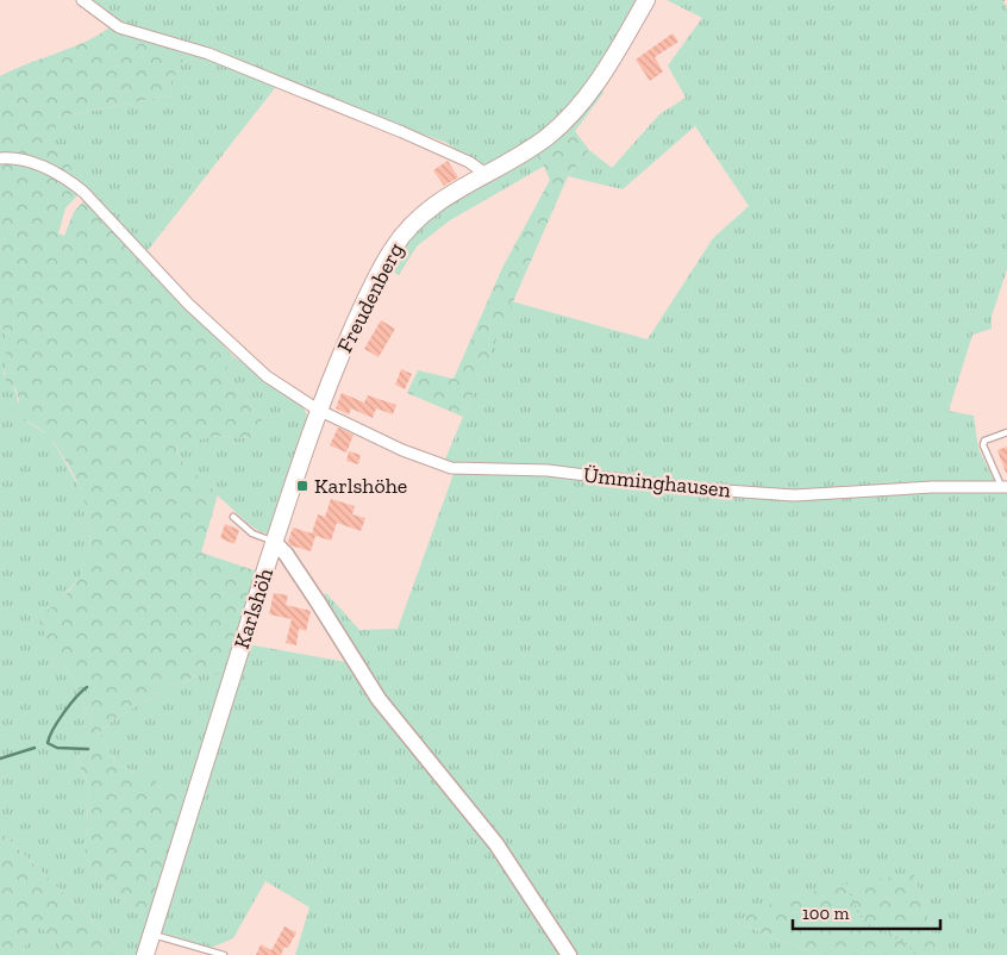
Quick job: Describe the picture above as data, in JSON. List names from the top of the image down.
{
  "streets": {
    "main road": ["Freudenberg", "Karlshöh"],
    "street": ["Ümminghausen"]
  },
  "crossings": [
    ["Freudenberg", "Ümminghausen"],
    ["Freudenberg", "Karlshöh"]
  ],
  "places": {
    "transit": ["Karlshöhe"]
  },
  "scale_bar": "100 m"
}
